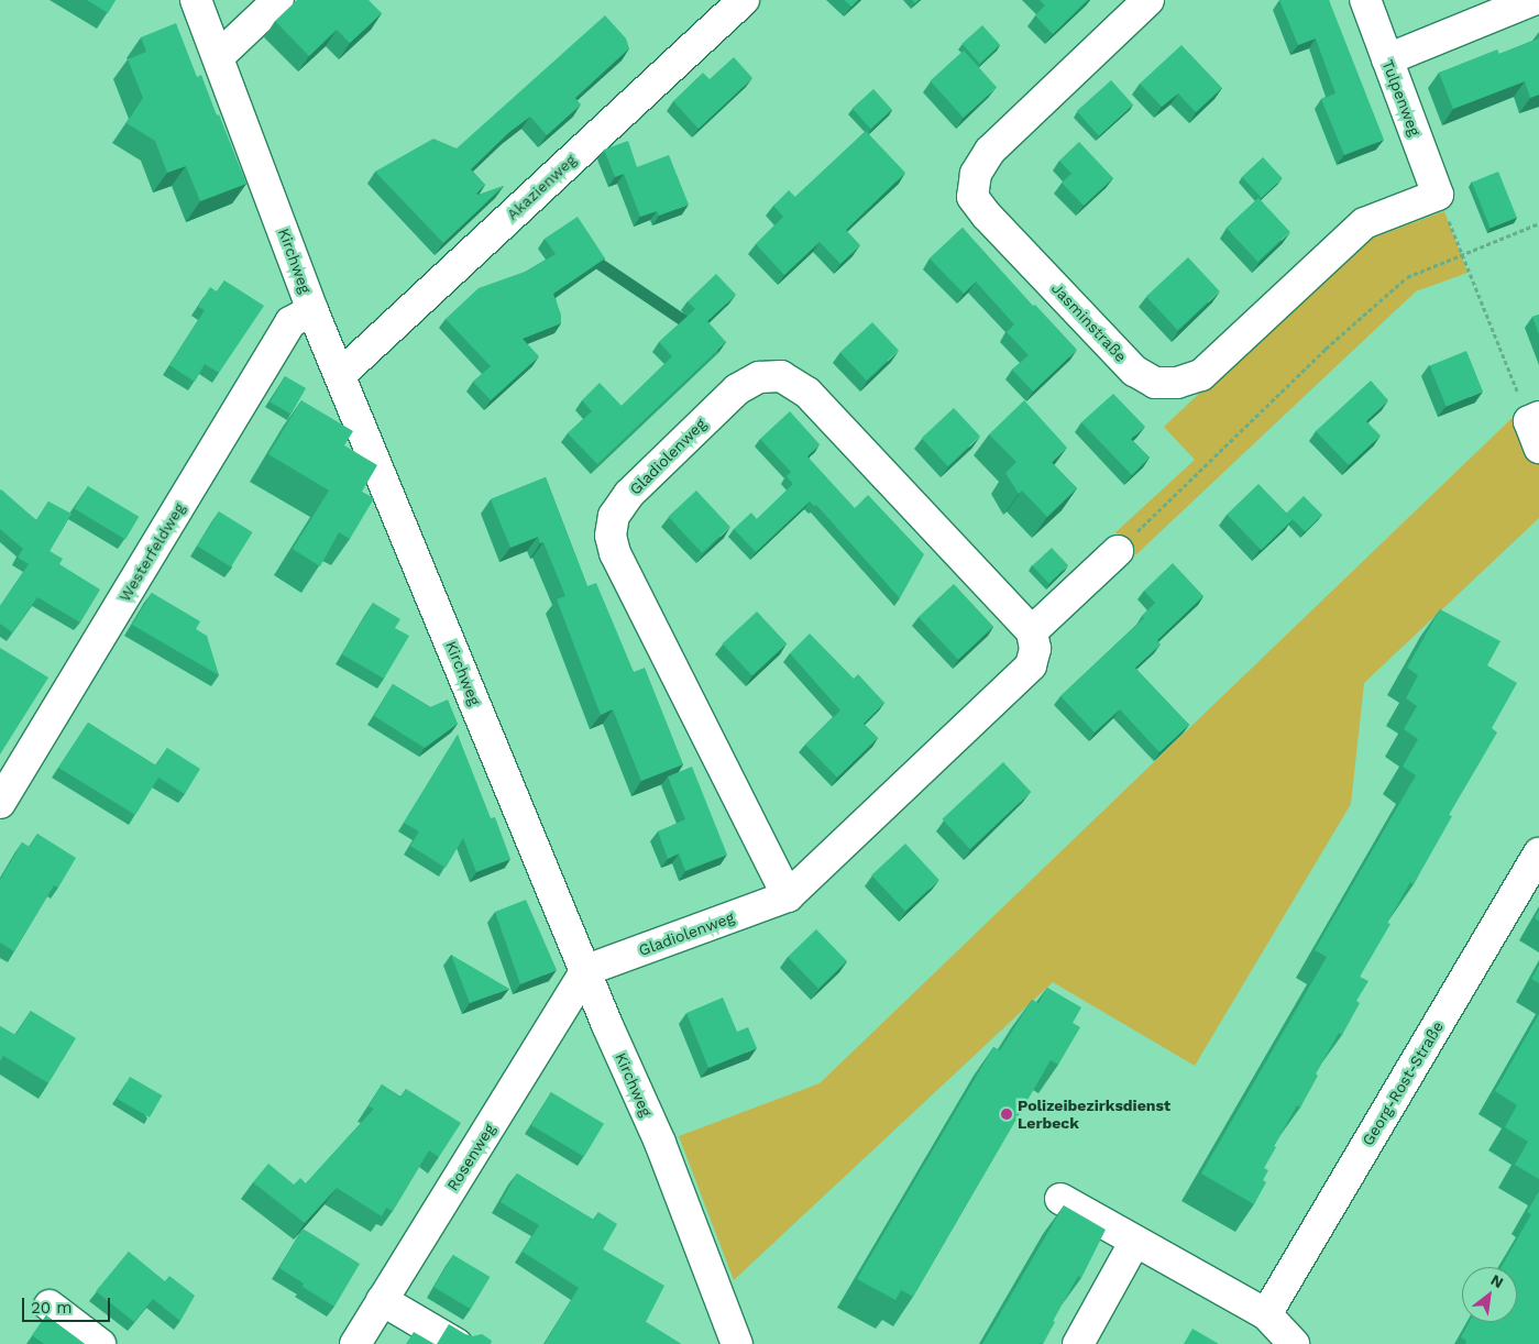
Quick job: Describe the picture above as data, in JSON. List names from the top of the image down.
{
  "streets": {
    "street": [
      "Tulpenweg",
      "Akazienweg",
      "Kirchweg",
      "Jasminstraße",
      "Gladiolenweg",
      "Westerfeldweg",
      "Georg-Rost-Straße",
      "Rosenweg"
    ]
  },
  "crossings": [
    ["Tulpenweg", "Jasminstraße"],
    ["Akazienweg", "Kirchweg"],
    ["Kirchweg", "Gladiolenweg"],
    ["Kirchweg", "Westerfeldweg"],
    ["Kirchweg", "Rosenweg"],
    ["Gladiolenweg", "Rosenweg"]
  ],
  "places": ["Polizeibezirksdienst Lerbeck"],
  "scale_bar": "20 m",
  "north": "top right"
}
